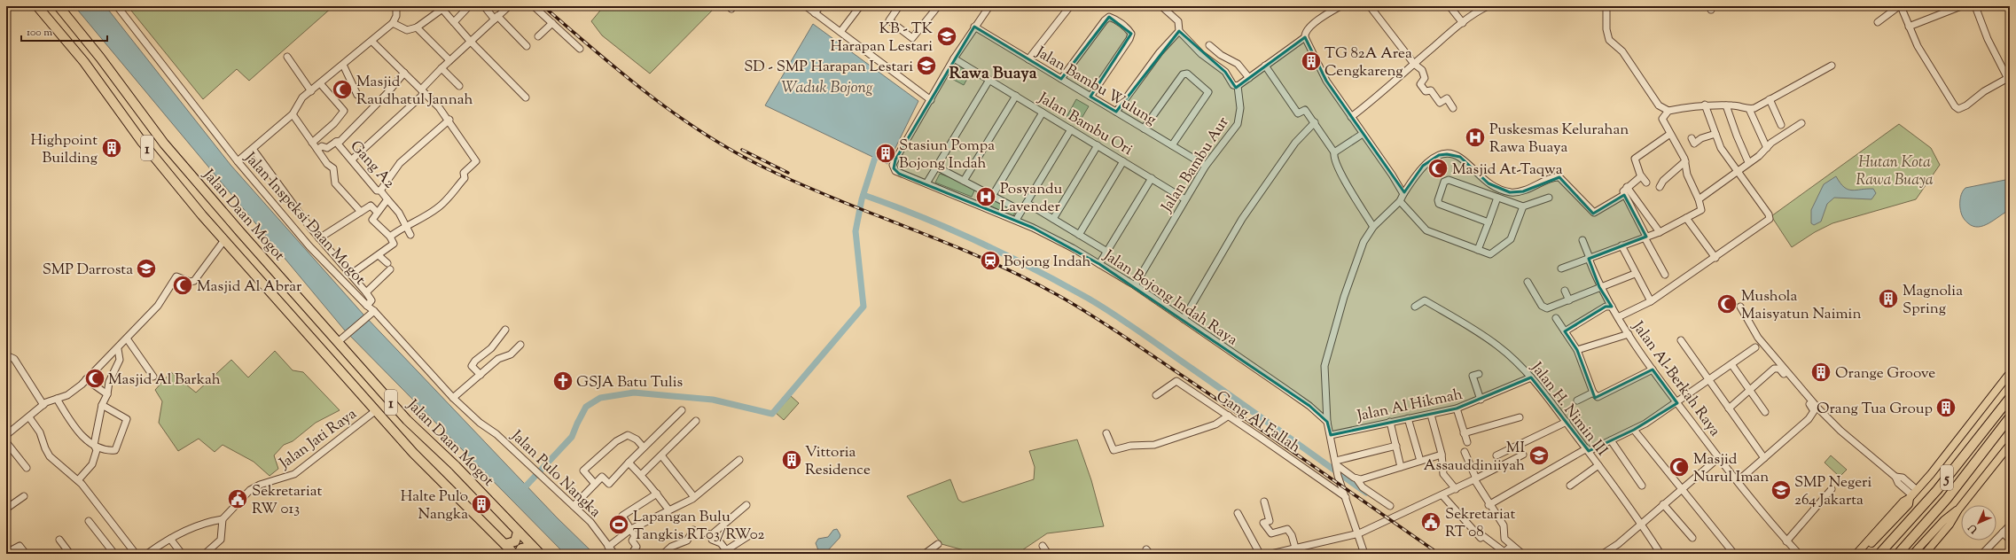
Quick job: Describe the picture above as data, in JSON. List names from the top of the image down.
{
  "streets": {
    "highway": ["1", "Jalan Daan Mogot", "5"],
    "street": [
      "Jalan Bambu Wulung",
      "Jalan Bambu Ori",
      "Gang A2",
      "Jalan Bambu Aur",
      "Jalan Inspeksi Daan Mogot",
      "Jalan Bojong Indah Raya",
      "Jalan Al-Berkah Raya",
      "Jalan Al Hikmah",
      "Jalan H. Nimin III",
      "Gang Al Fallah",
      "Jalan Jati Raya",
      "Jalan Pulo Nangka"
    ]
  },
  "crossings": [
    ["Jalan Bambu Wulung", "Jalan Bambu Aur"],
    ["Jalan Bambu Ori", "Jalan Bambu Aur"],
    ["Jalan Bambu Aur", "Jalan Bojong Indah Raya"],
    ["Jalan Daan Mogot", "Jalan Jati Raya"],
    ["Jalan Inspeksi Daan Mogot", "Jalan Pulo Nangka"],
    ["Jalan Al Hikmah", "Jalan H. Nimin III"]
  ],
  "districts": ["Rawa Buaya"],
  "water": ["Waduk Bojong"],
  "parks": ["Hutan Kota Rawa Buaya"],
  "places": {
    "school or university": [
      "KB - TK Harapan Lestari",
      "SD - SMP Harapan Lestari",
      "SMP Darrosta",
      "MI Assauddiniiyah",
      "SMP Negeri 264 Jakarta"
    ],
    "building": [
      "TG 82A Area Cengkareng",
      "Highpoint Building",
      "Stasiun Pompa Bojong Indah",
      "Magnolia Spring",
      "Orange Groove",
      "Orang Tua Group",
      "Vittoria Residence",
      "Halte Pulo Nangka"
    ],
    "mosque": [
      "Masjid Raudhatul Jannah",
      "Masjid At-Taqwa",
      "Masjid Al Abrar",
      "Mushola Maisyatun Naimin",
      "Masjid Al Barkah",
      "Masjid Nurul Iman"
    ],
    "hospital": ["Puskesmas Kelurahan Rawa Buaya", "Posyandu Lavender"],
    "station": ["Bojong Indah"],
    "church": ["GSJA Batu Tulis"],
    "public building": ["Sekretariat RW 013", "Sekretariat RT 08"],
    "sports": ["Lapangan Bulu Tangkis RT03/RW02"]
  },
  "scale_bar": "100 m",
  "north": "bottom left"
}
